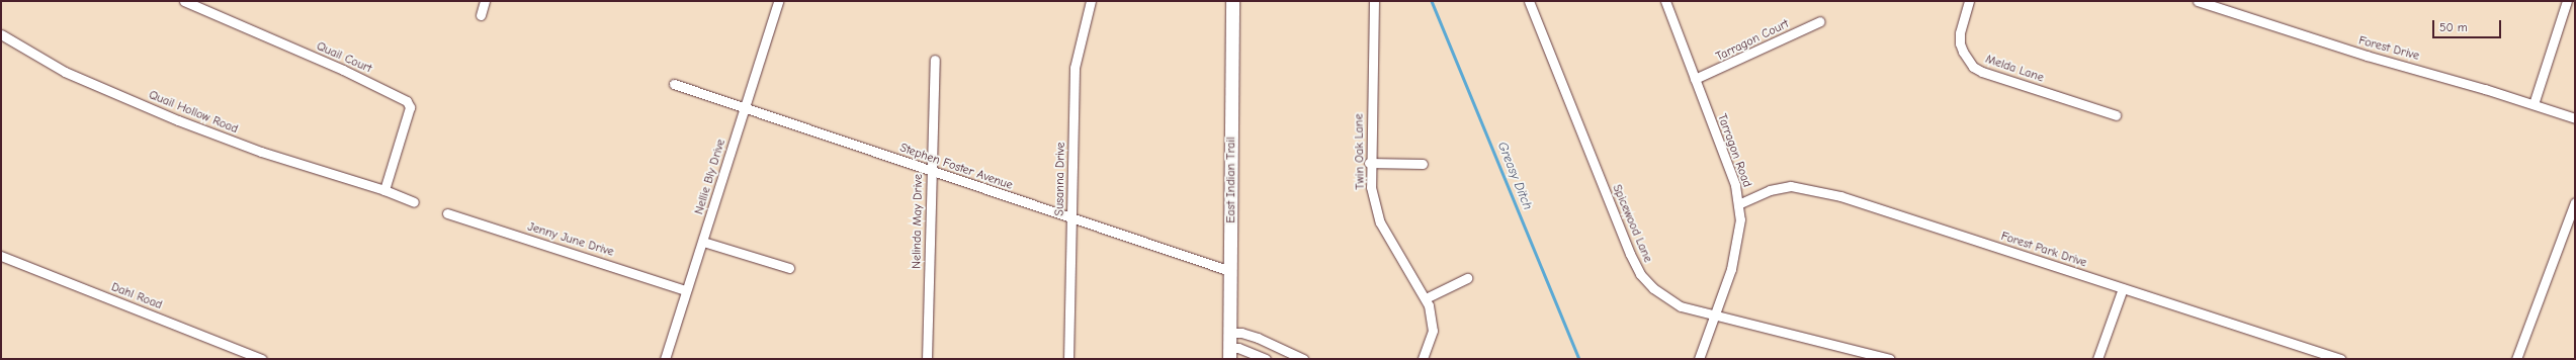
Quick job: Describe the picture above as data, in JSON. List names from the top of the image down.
{
  "streets": {
    "main road": ["East Indian Trail"],
    "street": [
      "Tarragon Court",
      "Forest Drive",
      "Quail Court",
      "Melda Lane",
      "Quail Hollow Road",
      "Tarragon Road",
      "Twin Oak Lane",
      "Stephen Foster Avenue",
      "Nellie Bly Drive",
      "Susanna Drive",
      "Nelinda May Drive",
      "Spicewood Lane",
      "Jenny June Drive",
      "Forest Park Drive",
      "Dahl Road"
    ]
  },
  "crossings": [
    ["Tarragon Court", "Tarragon Road"],
    ["Quail Court", "Quail Hollow Road"],
    ["Tarragon Road", "Spicewood Lane"],
    ["Tarragon Road", "Forest Park Drive"],
    ["Stephen Foster Avenue", "Nellie Bly Drive"],
    ["Stephen Foster Avenue", "Susanna Drive"],
    ["Stephen Foster Avenue", "East Indian Trail"],
    ["Stephen Foster Avenue", "Nelinda May Drive"],
    ["Nellie Bly Drive", "Jenny June Drive"]
  ],
  "water": ["Greasy Ditch"],
  "scale_bar": "50 m"
}
